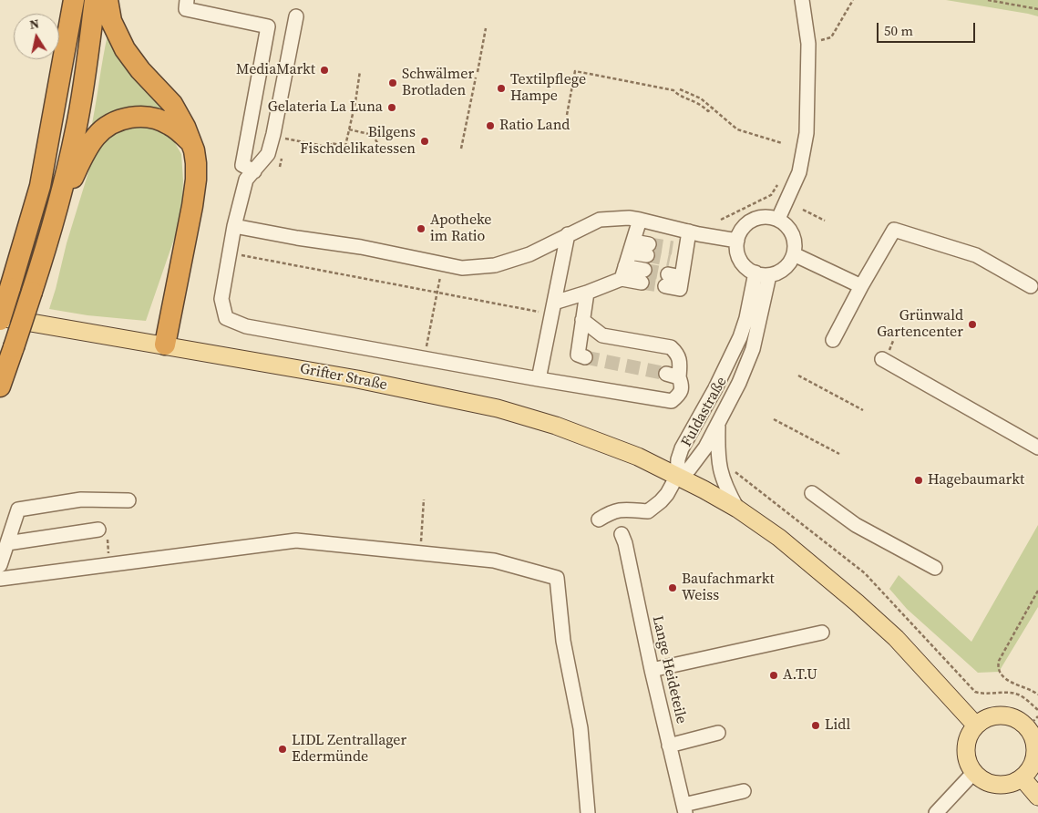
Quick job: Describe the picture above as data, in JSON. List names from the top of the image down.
{
  "streets": {
    "main road": ["Grifter Straße"],
    "street": ["Fuldastraße", "Lange Heideteile"]
  },
  "crossings": [
    ["Grifter Straße", "Fuldastraße"]
  ],
  "places": [
    "MediaMarkt",
    "Schwälmer Brotladen",
    "Textilpflege Hampe",
    "Gelateria La Luna",
    "Ratio Land",
    "Bilgens Fischdelikatessen",
    "Apotheke im Ratio",
    "Grünwald Gartencenter",
    "Hagebaumarkt",
    "Baufachmarkt Weiss",
    "A.T.U",
    "Lidl",
    "LIDL Zentrallager Edermünde"
  ],
  "scale_bar": "50 m",
  "north": "top"
}
